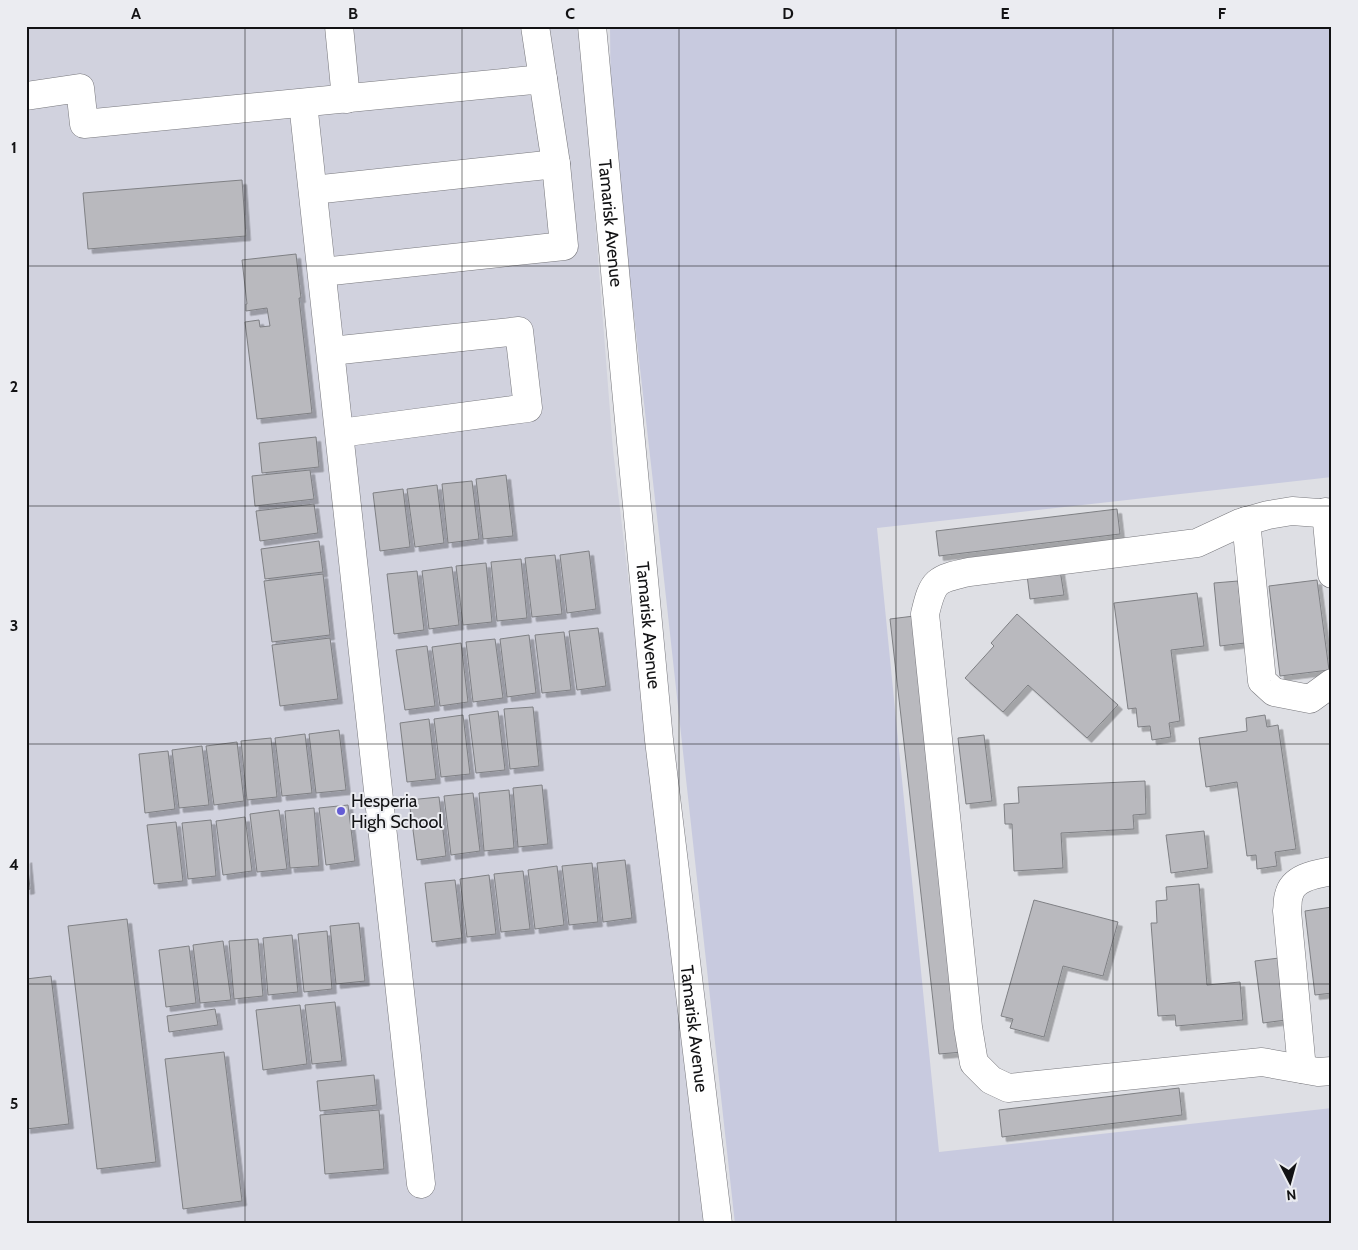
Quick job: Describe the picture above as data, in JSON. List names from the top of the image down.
{
  "streets": {
    "street": ["Tamarisk Avenue"]
  },
  "places": ["Hesperia High School"],
  "north": "bottom",
  "grid": {
    "columns": [
      "A",
      "B",
      "C",
      "D",
      "E",
      "F"
    ],
    "rows": [
      "1",
      "2",
      "3",
      "4",
      "5"
    ]
  }
}
